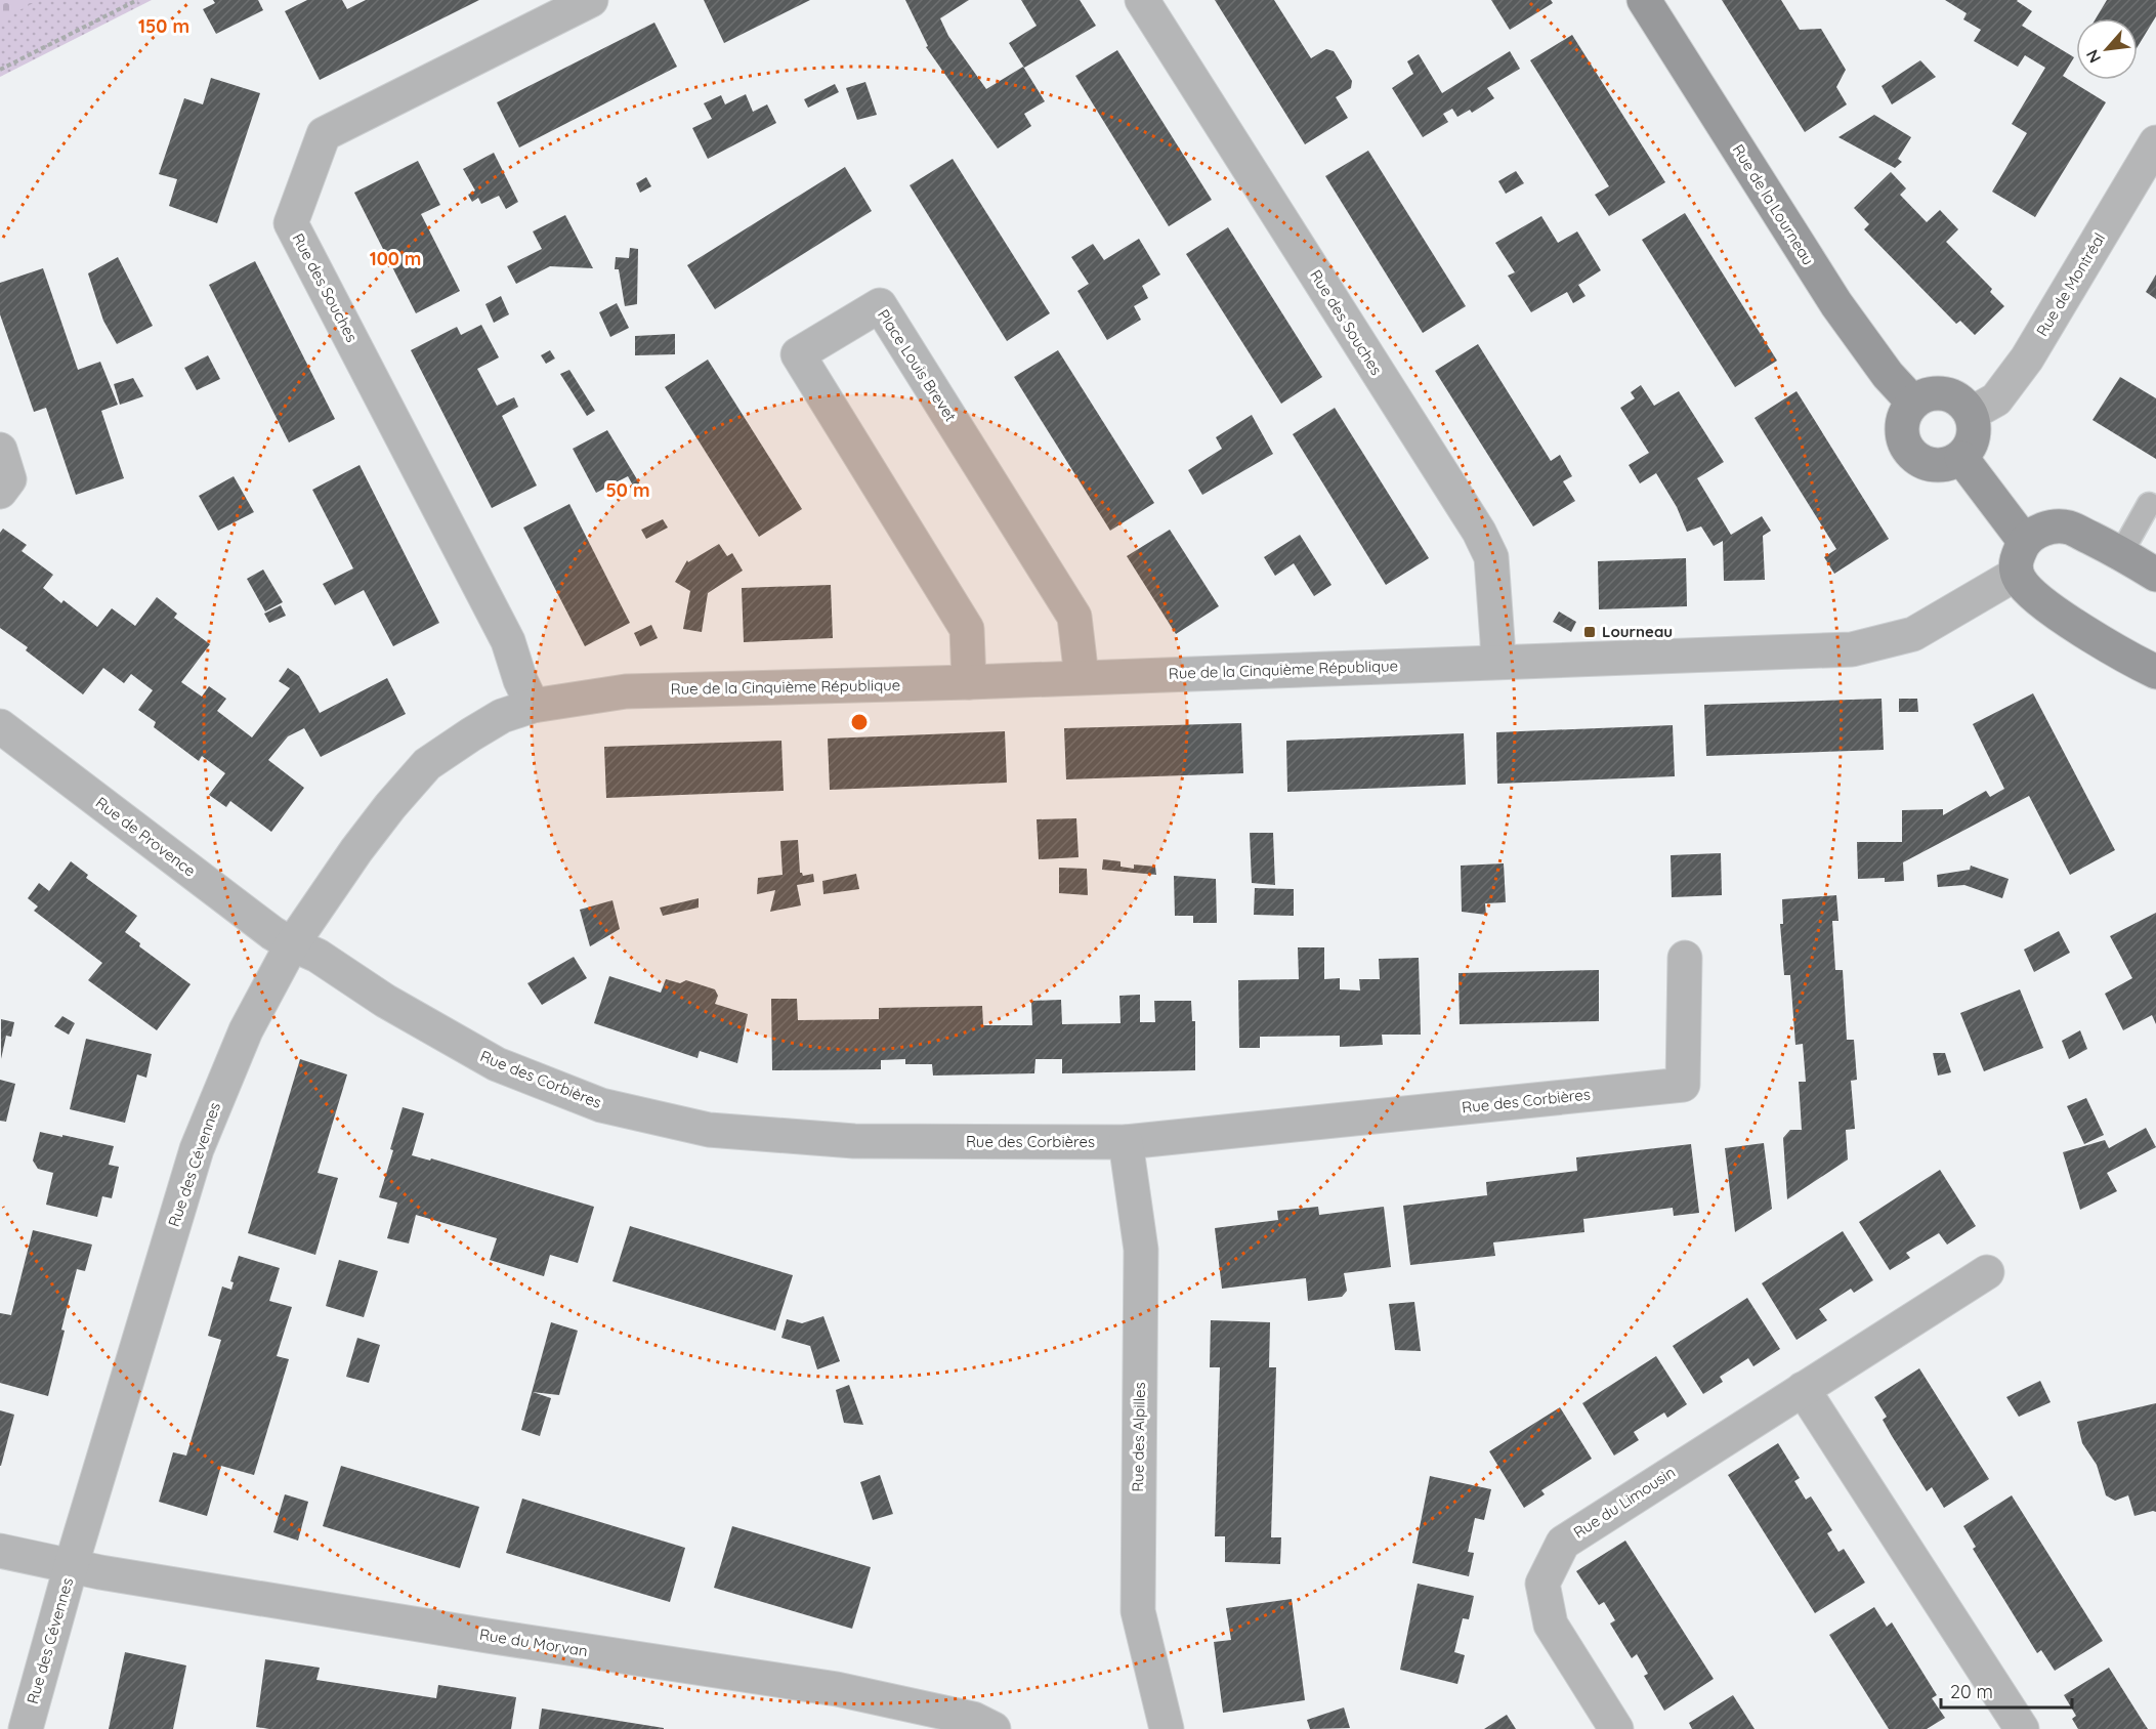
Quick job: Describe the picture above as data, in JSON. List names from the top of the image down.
{
  "streets": {
    "street": [
      "Rue de la Lourneau",
      "Rue de Montréal",
      "Rue des Souches",
      "Place Louis Brevet",
      "Rue de la Cinquième République",
      "Rue de Provence",
      "Rue des Corbières",
      "Rue des Cévennes",
      "Rue des Alpilles",
      "Rue du Limousin",
      "Rue du Morvan"
    ]
  },
  "crossings": [
    ["Rue de la Lourneau", "Rue de Montréal"],
    ["Rue des Souches", "Rue de la Cinquième République"],
    ["Rue des Souches", "Rue des Cévennes"],
    ["Place Louis Brevet", "Rue de la Cinquième République"],
    ["Rue de la Cinquième République", "Rue des Cévennes"],
    ["Rue de Provence", "Rue des Corbières"],
    ["Rue de Provence", "Rue des Cévennes"],
    ["Rue des Corbières", "Rue des Cévennes"],
    ["Rue des Corbières", "Rue des Alpilles"],
    ["Rue des Cévennes", "Rue du Morvan"]
  ],
  "places": {
    "transit": ["Lourneau"]
  },
  "scale_bar": "20 m",
  "north": "bottom left",
  "rings": ["150 m", "100 m", "50 m"]
}
